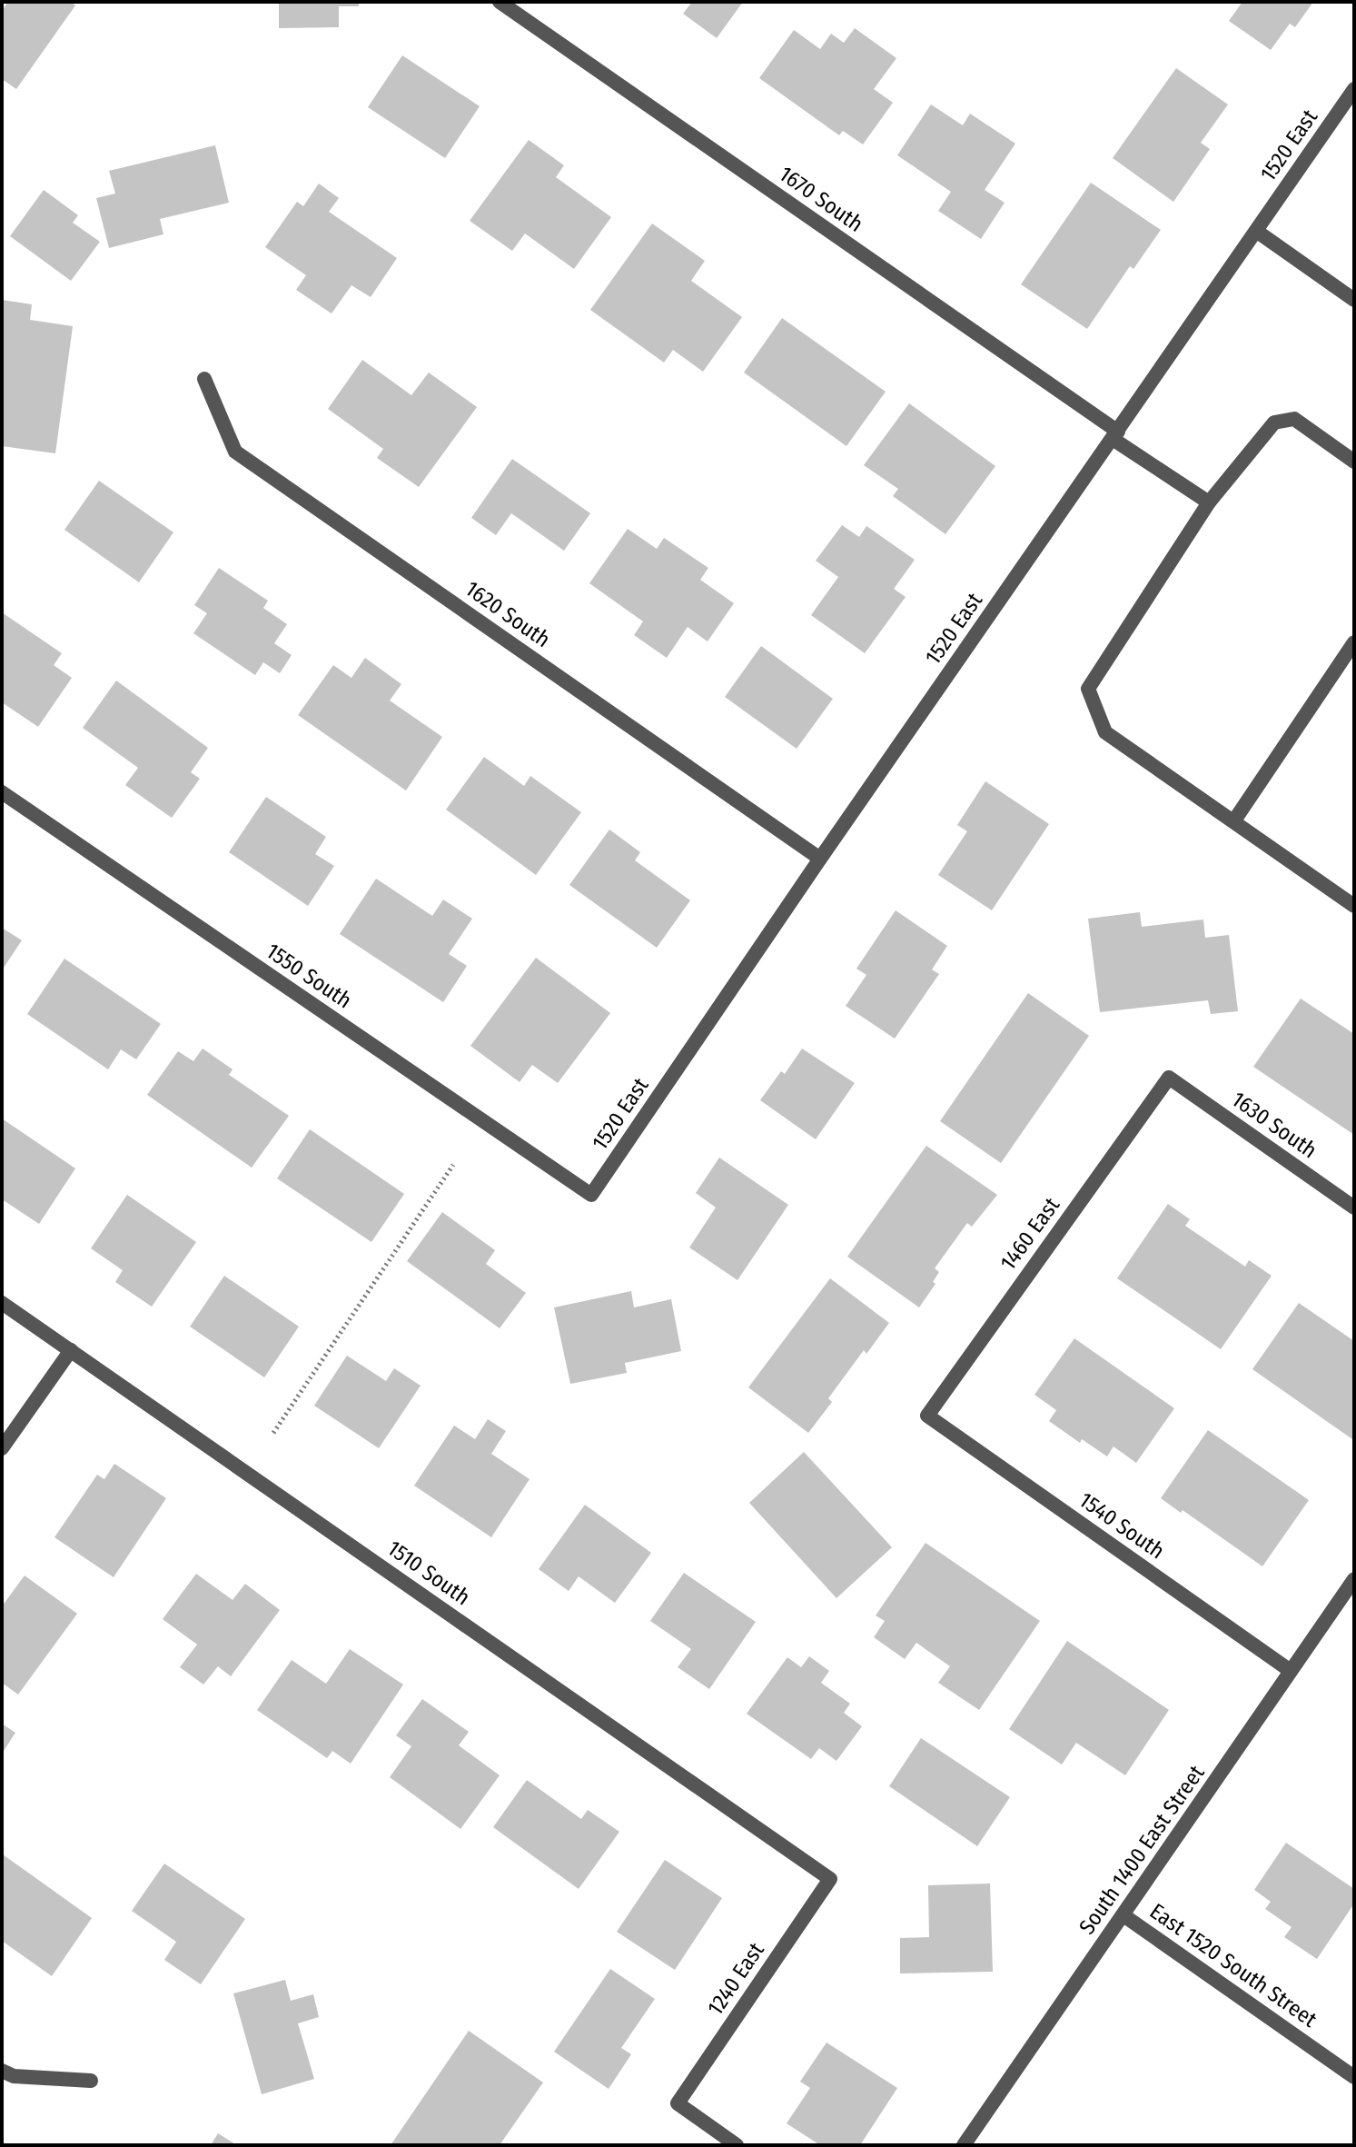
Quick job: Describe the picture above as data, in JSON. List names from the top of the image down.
{
  "streets": {
    "street": [
      "1520 East",
      "1670 South",
      "1620 South",
      "1550 South",
      "1630 South",
      "1460 East",
      "1540 South",
      "1510 South",
      "South 1400 East Street",
      "East 1520 South Street",
      "1240 East"
    ]
  },
  "crossings": [
    ["1520 East", "1670 South"],
    ["1520 East", "1620 South"],
    ["1520 East", "1550 South"],
    ["1630 South", "1460 East"],
    ["1460 East", "1540 South"],
    ["1540 South", "South 1400 East Street"],
    ["1510 South", "1240 East"],
    ["South 1400 East Street", "East 1520 South Street"]
  ]
}
